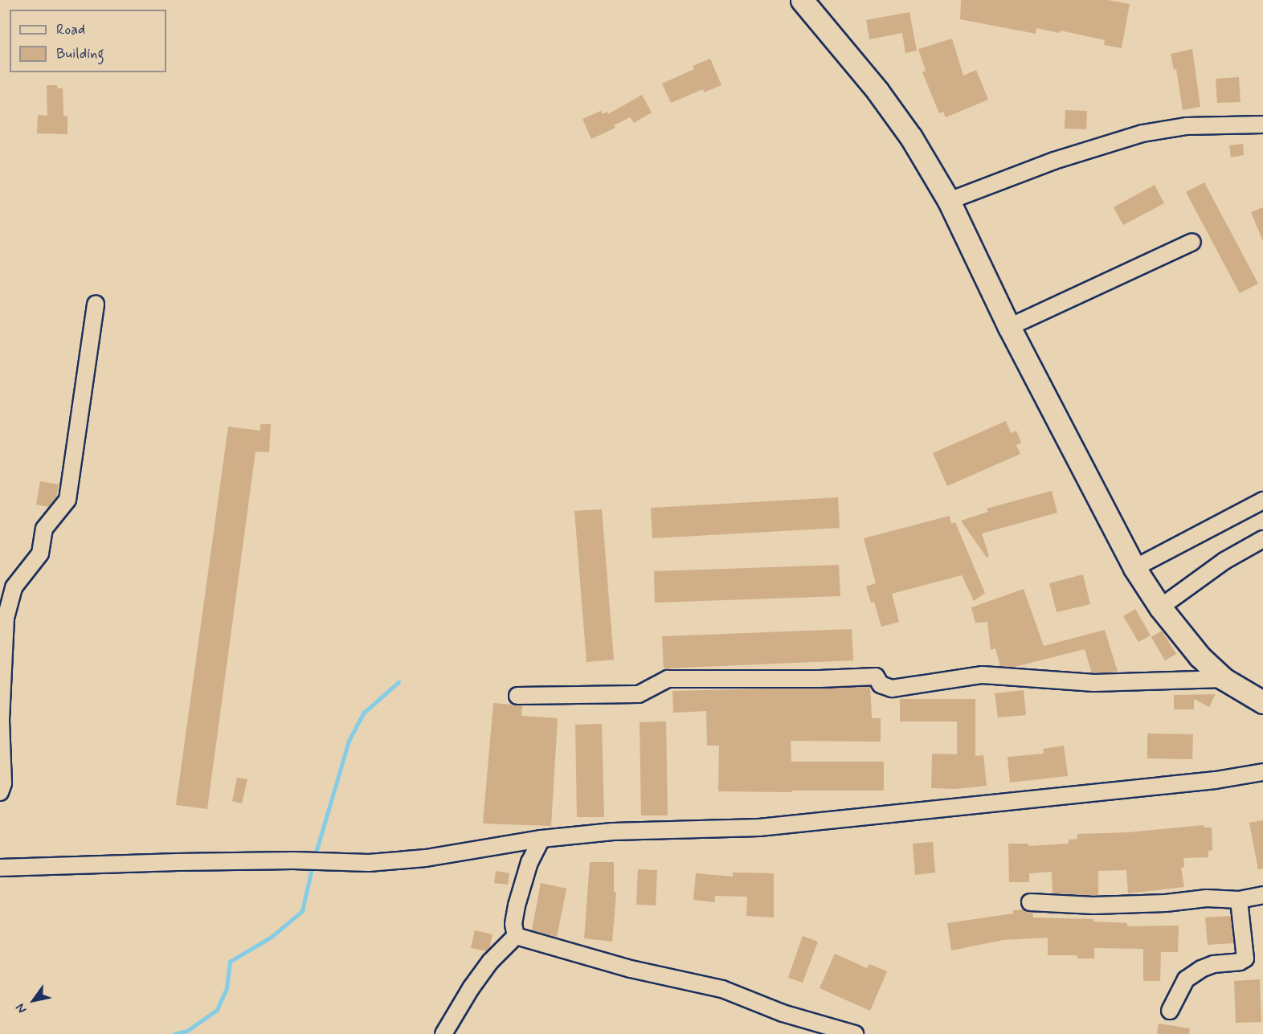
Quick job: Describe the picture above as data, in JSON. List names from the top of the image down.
{
  "legend": ["Road", "Building"],
  "north": "bottom left"
}
